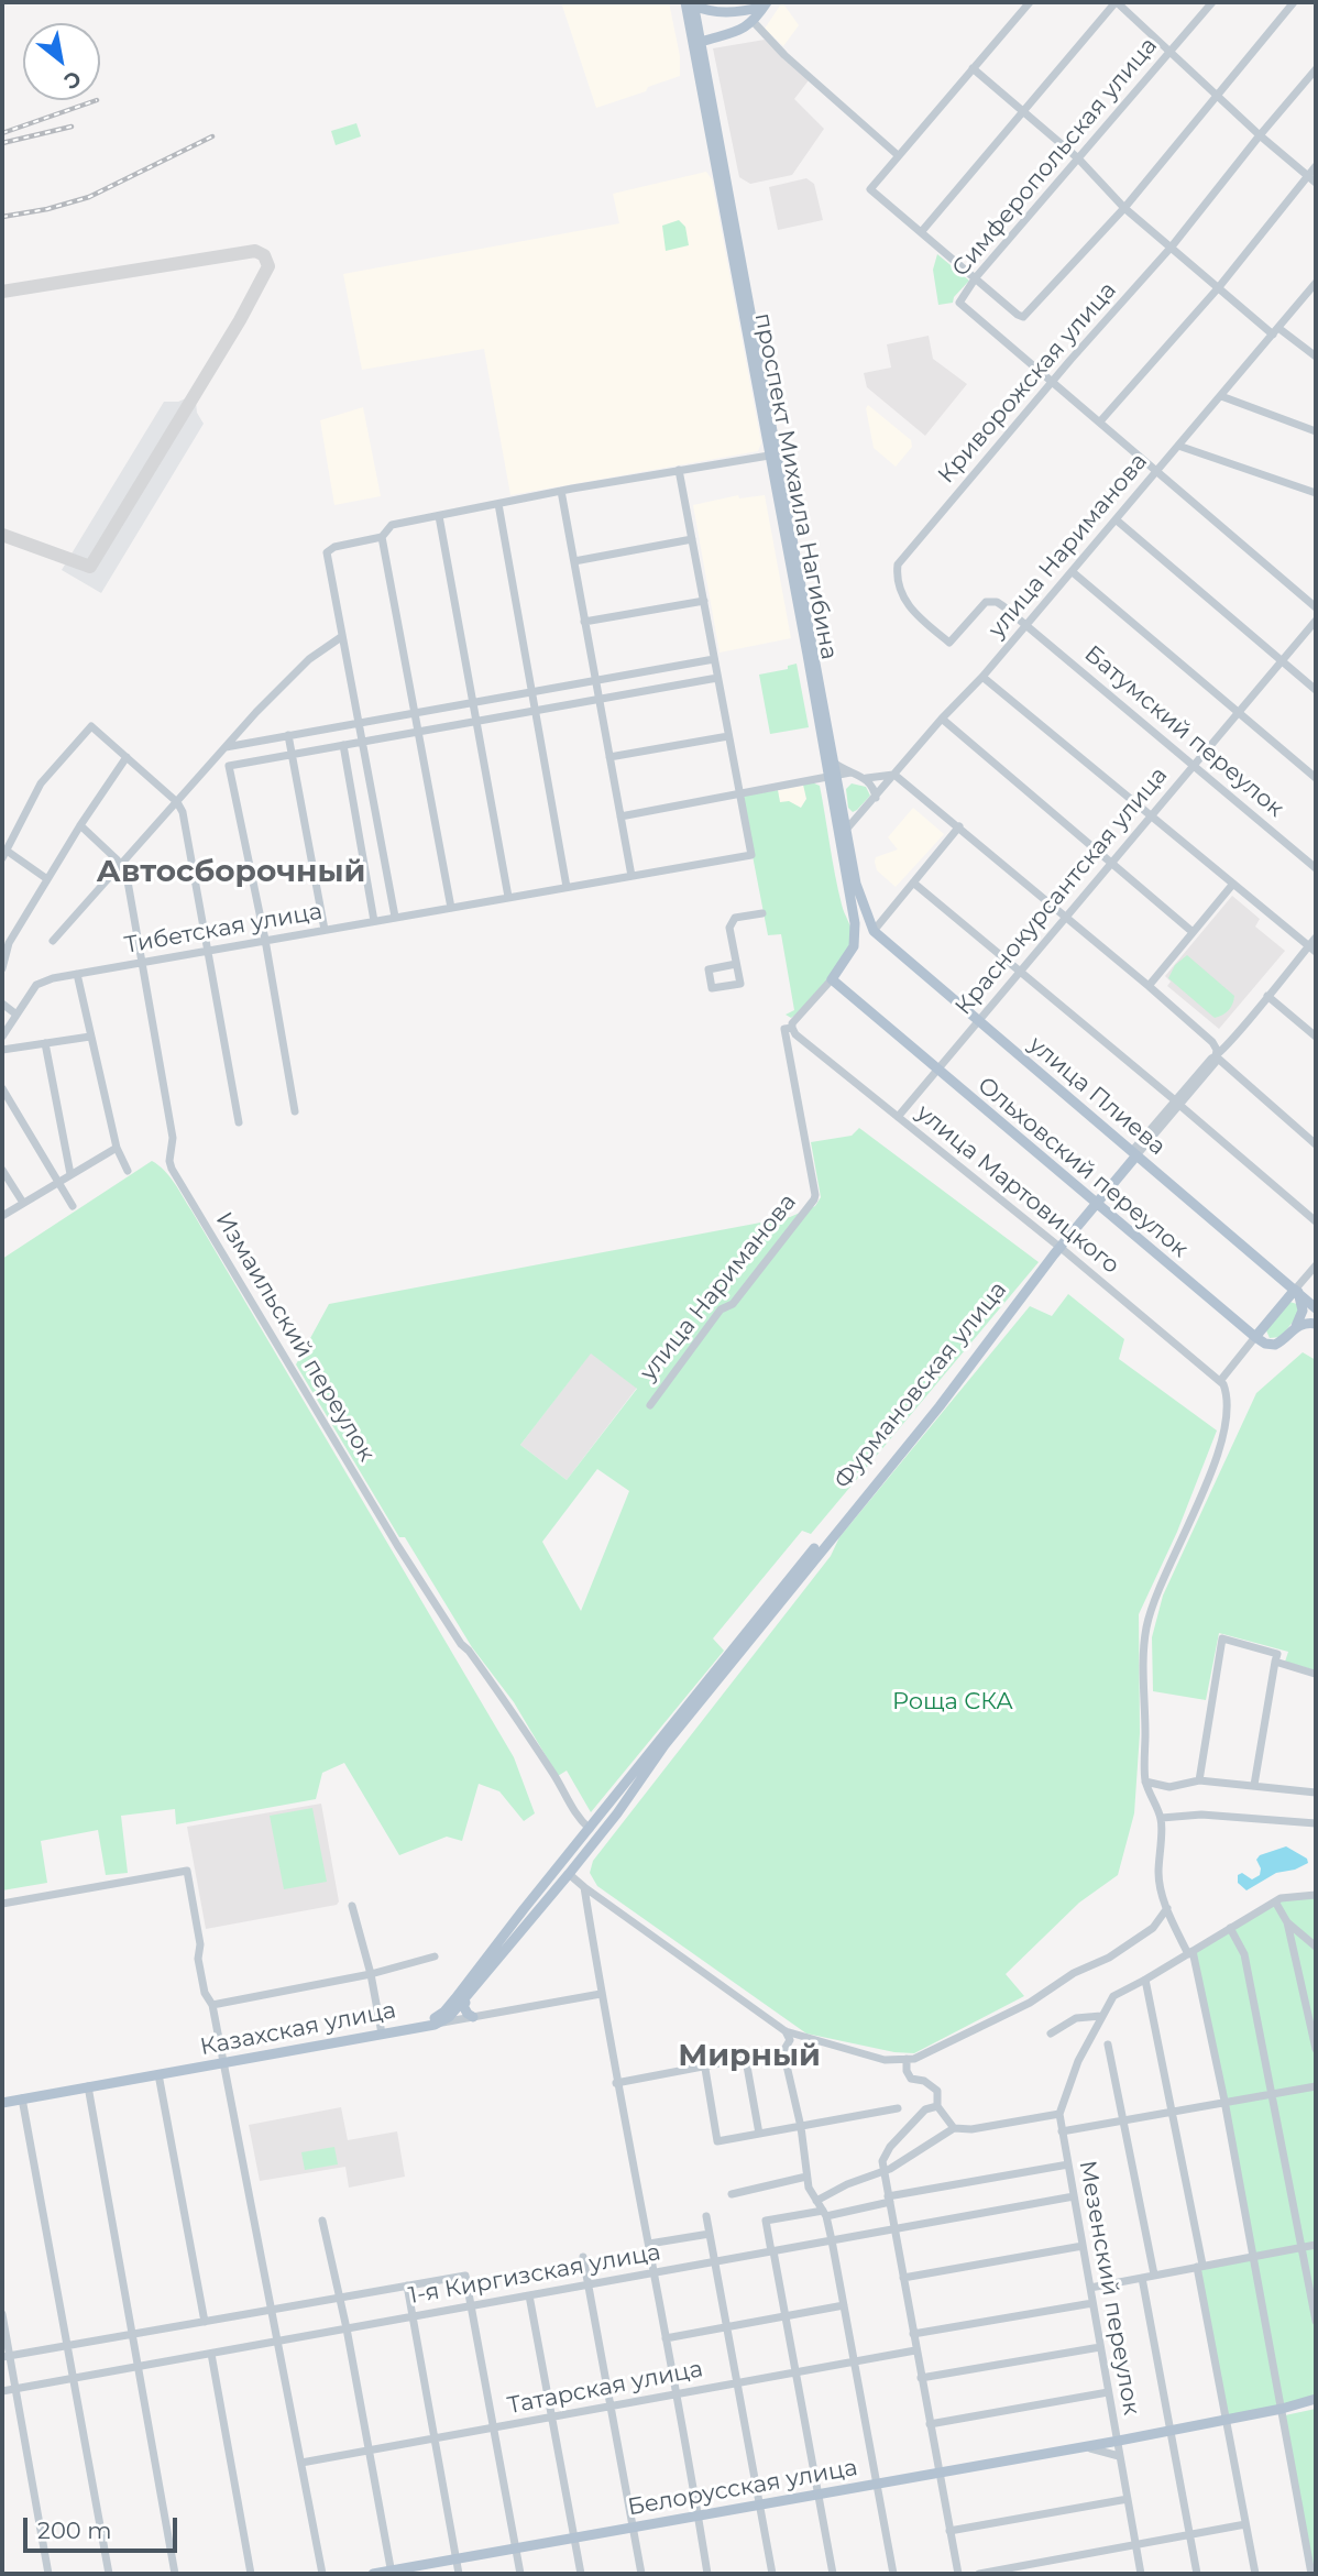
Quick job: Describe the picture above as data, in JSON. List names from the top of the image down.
{
  "streets": {
    "main road": [
      "проспект Михаила Нагибина",
      "улица Плиева",
      "Ольховский переулок",
      "Фурмановская улица",
      "Казахская улица",
      "Белорусская улица"
    ],
    "street": [
      "Симферопольская улица",
      "Криворожская улица",
      "улица Нариманова",
      "Батумский переулок",
      "Краснокурсантская улица",
      "Тибетская улица",
      "улица Мартовицкого",
      "Измаильский переулок",
      "1-я Киргизская улица",
      "Мезенский переулок",
      "Татарская улица"
    ]
  },
  "crossings": [
    ["Симферопольская улица", "Криворожская улица"],
    ["Криворожская улица", "улица Нариманова"],
    ["Криворожская улица", "Батумский переулок"],
    ["проспект Михаила Нагибина", "улица Нариманова"],
    ["проспект Михаила Нагибина", "улица Плиева"],
    ["проспект Михаила Нагибина", "Ольховский переулок"],
    ["улица Нариманова", "Батумский переулок"],
    ["улица Нариманова", "улица Мартовицкого"],
    ["Батумский переулок", "Краснокурсантская улица"],
    ["Краснокурсантская улица", "улица Плиева"],
    ["Краснокурсантская улица", "Ольховский переулок"],
    ["Краснокурсантская улица", "улица Мартовицкого"],
    ["Тибетская улица", "Измаильский переулок"],
    ["улица Плиева", "Фурмановская улица"],
    ["Ольховский переулок", "Фурмановская улица"],
    ["улица Мартовицкого", "Фурмановская улица"],
    ["1-я Киргизская улица", "Мезенский переулок"],
    ["Мезенский переулок", "Белорусская улица"]
  ],
  "districts": ["Автосборочный", "Мирный"],
  "parks": ["Роща СКА"],
  "scale_bar": "200 m",
  "north": "bottom right"
}
